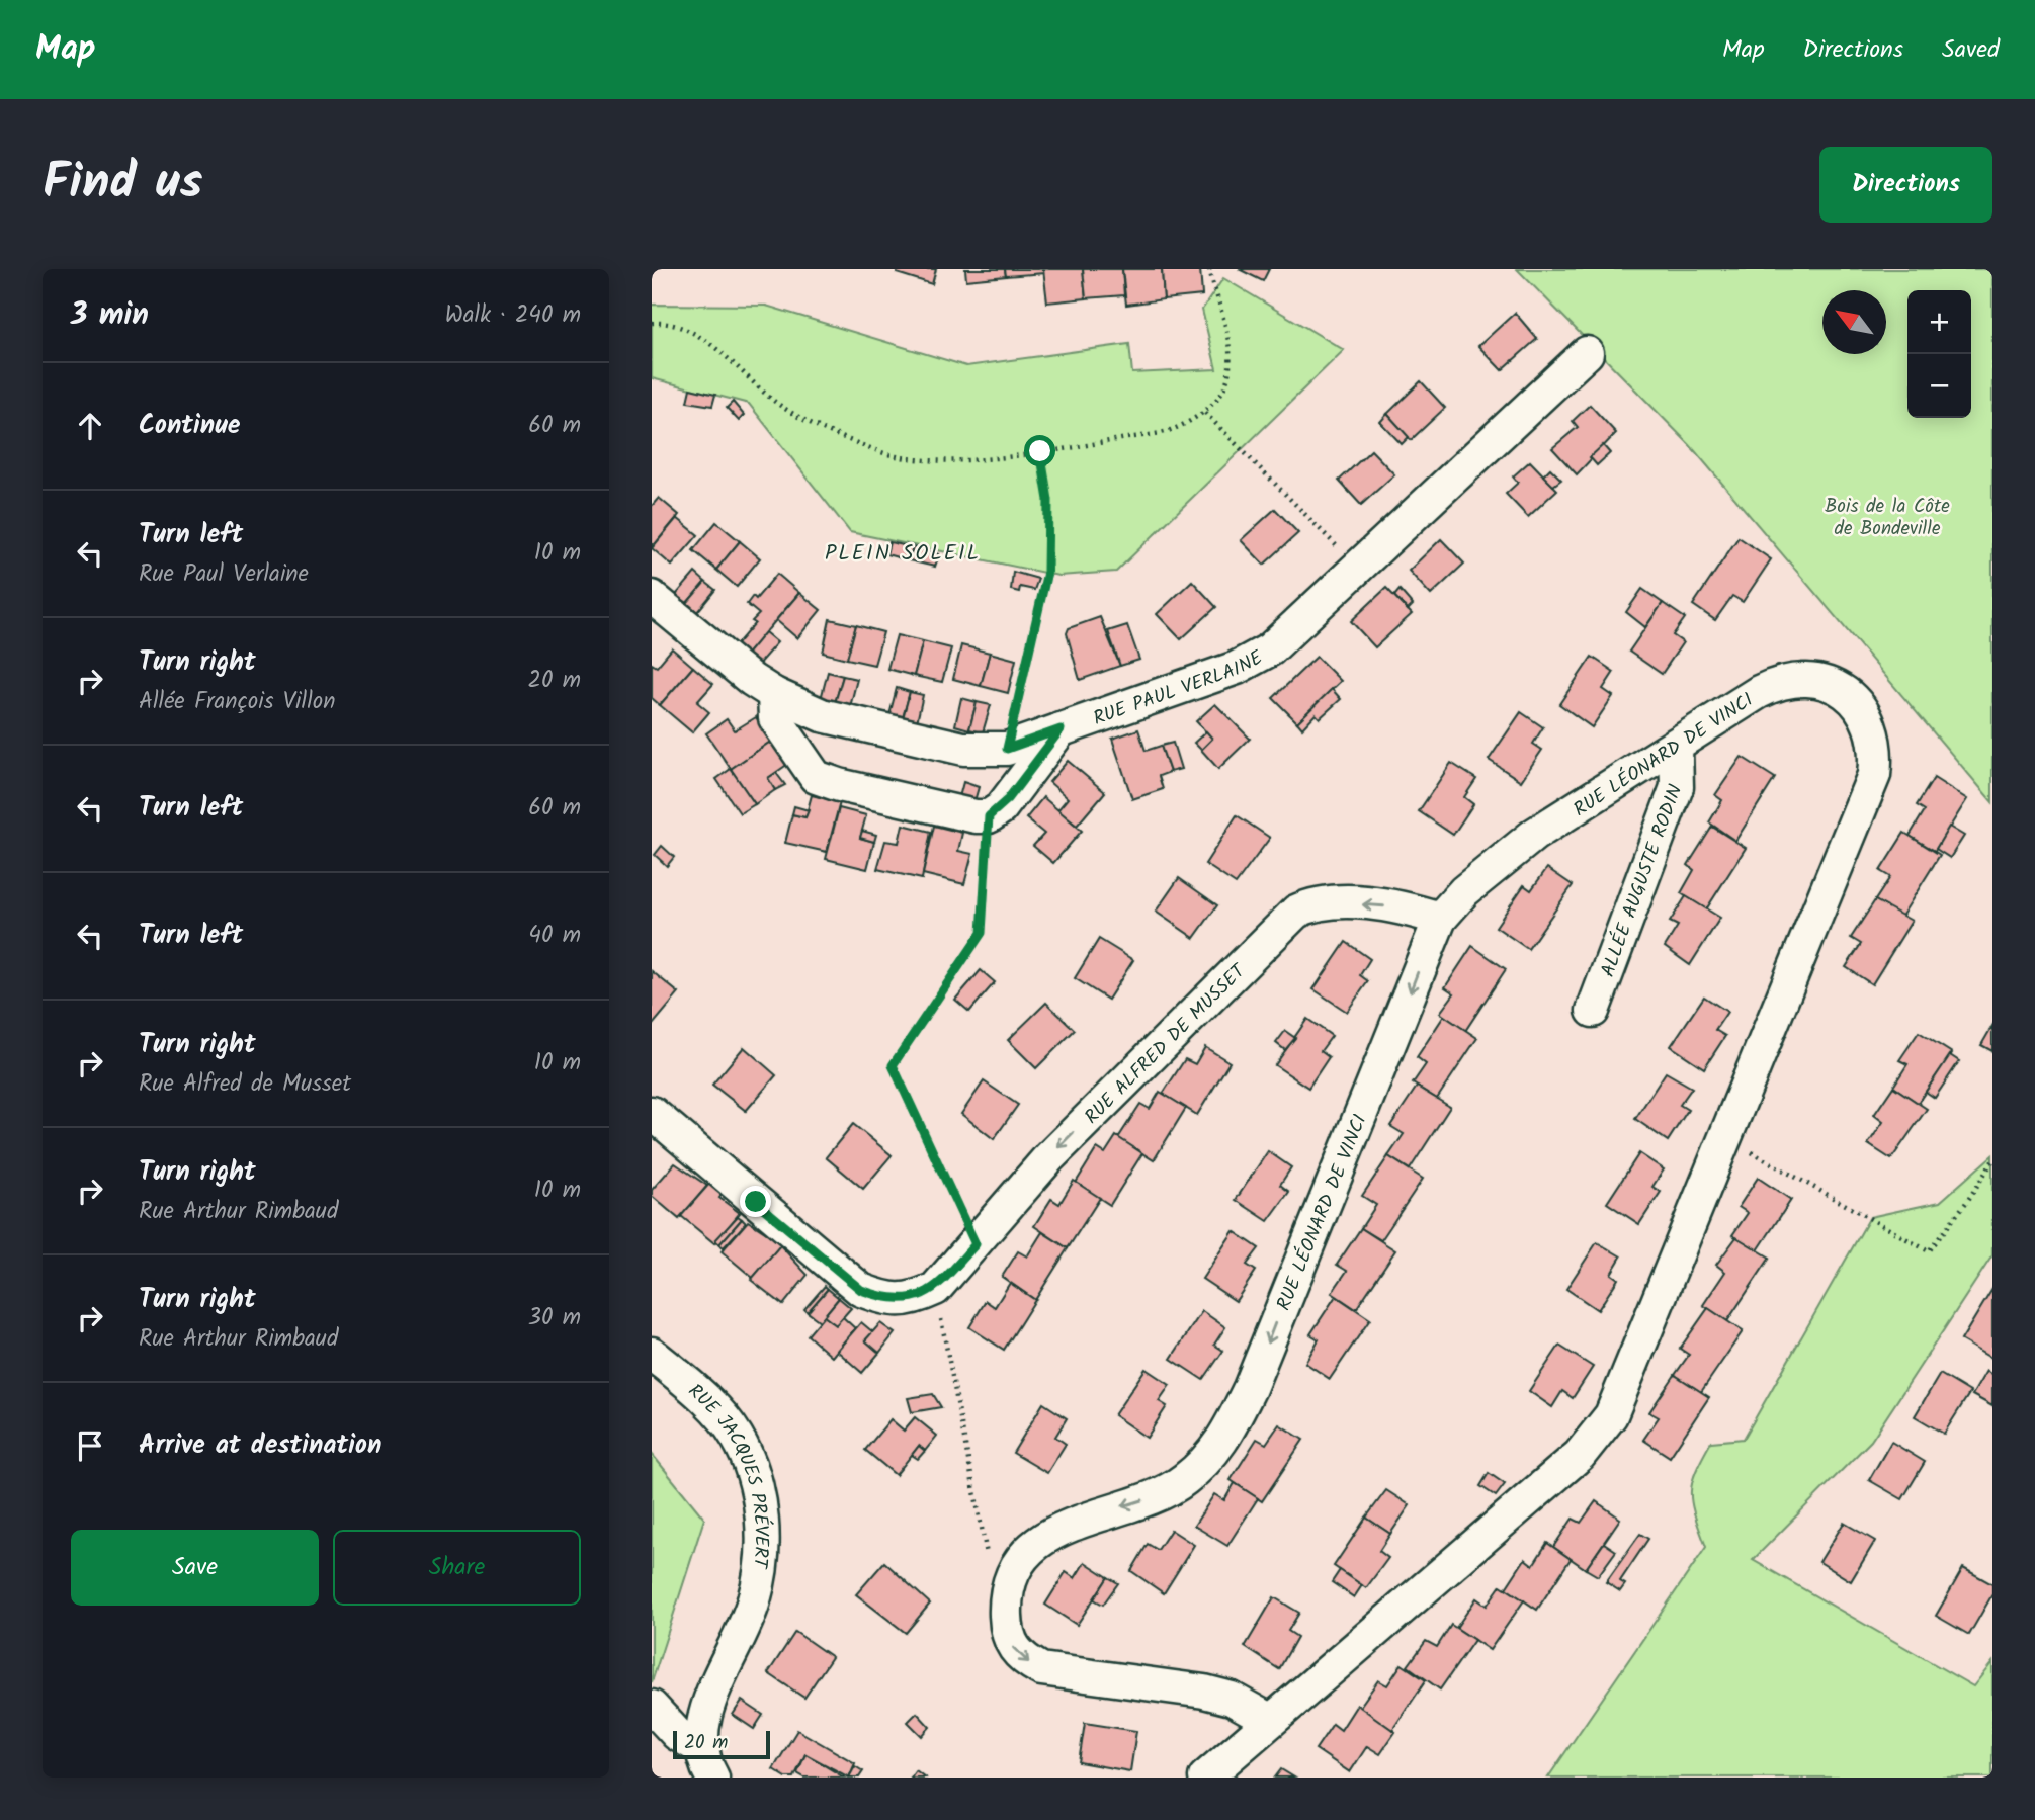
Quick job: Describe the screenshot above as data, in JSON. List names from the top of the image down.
{
  "streets": {
    "street": [
      "RUE PAUL VERLAINE",
      "RUE LÉONARD DE VINCI",
      "ALLÉE AUGUSTE RODIN",
      "RUE ALFRED DE MUSSET",
      "RUE JACQUES PRÉVERT"
    ]
  },
  "crossings": [
    ["RUE LÉONARD DE VINCI", "ALLÉE AUGUSTE RODIN"],
    ["RUE LÉONARD DE VINCI", "RUE ALFRED DE MUSSET"]
  ],
  "one_way": ["RUE ALFRED DE MUSSET"],
  "districts": ["PLEIN SOLEIL"],
  "parks": ["Bois de la Côte de Bondeville"],
  "scale_bar": "20 m",
  "north": "top left",
  "page": {
    "header": "Map",
    "nav": ["Map", "Directions", "Saved"],
    "title": "Find us",
    "buttons": [
      "Directions",
      ["Save", "Share"]
    ],
    "heading": ["3 min", "Walk · 240 m"],
    "map_buttons": ["+", "−"],
    "list": [
      ["Continue", "60 m"],
      ["Turn left", "Rue Paul Verlaine", "10 m"],
      ["Turn right", "Allée François Villon", "20 m"],
      ["Turn left", "60 m"],
      ["Turn left", "40 m"],
      ["Turn right", "Rue Alfred de Musset", "10 m"],
      ["Turn right", "Rue Arthur Rimbaud", "10 m"],
      ["Turn right", "Rue Arthur Rimbaud", "30 m"],
      "Arrive at destination"
    ],
    "scale": "20 m"
  }
}
